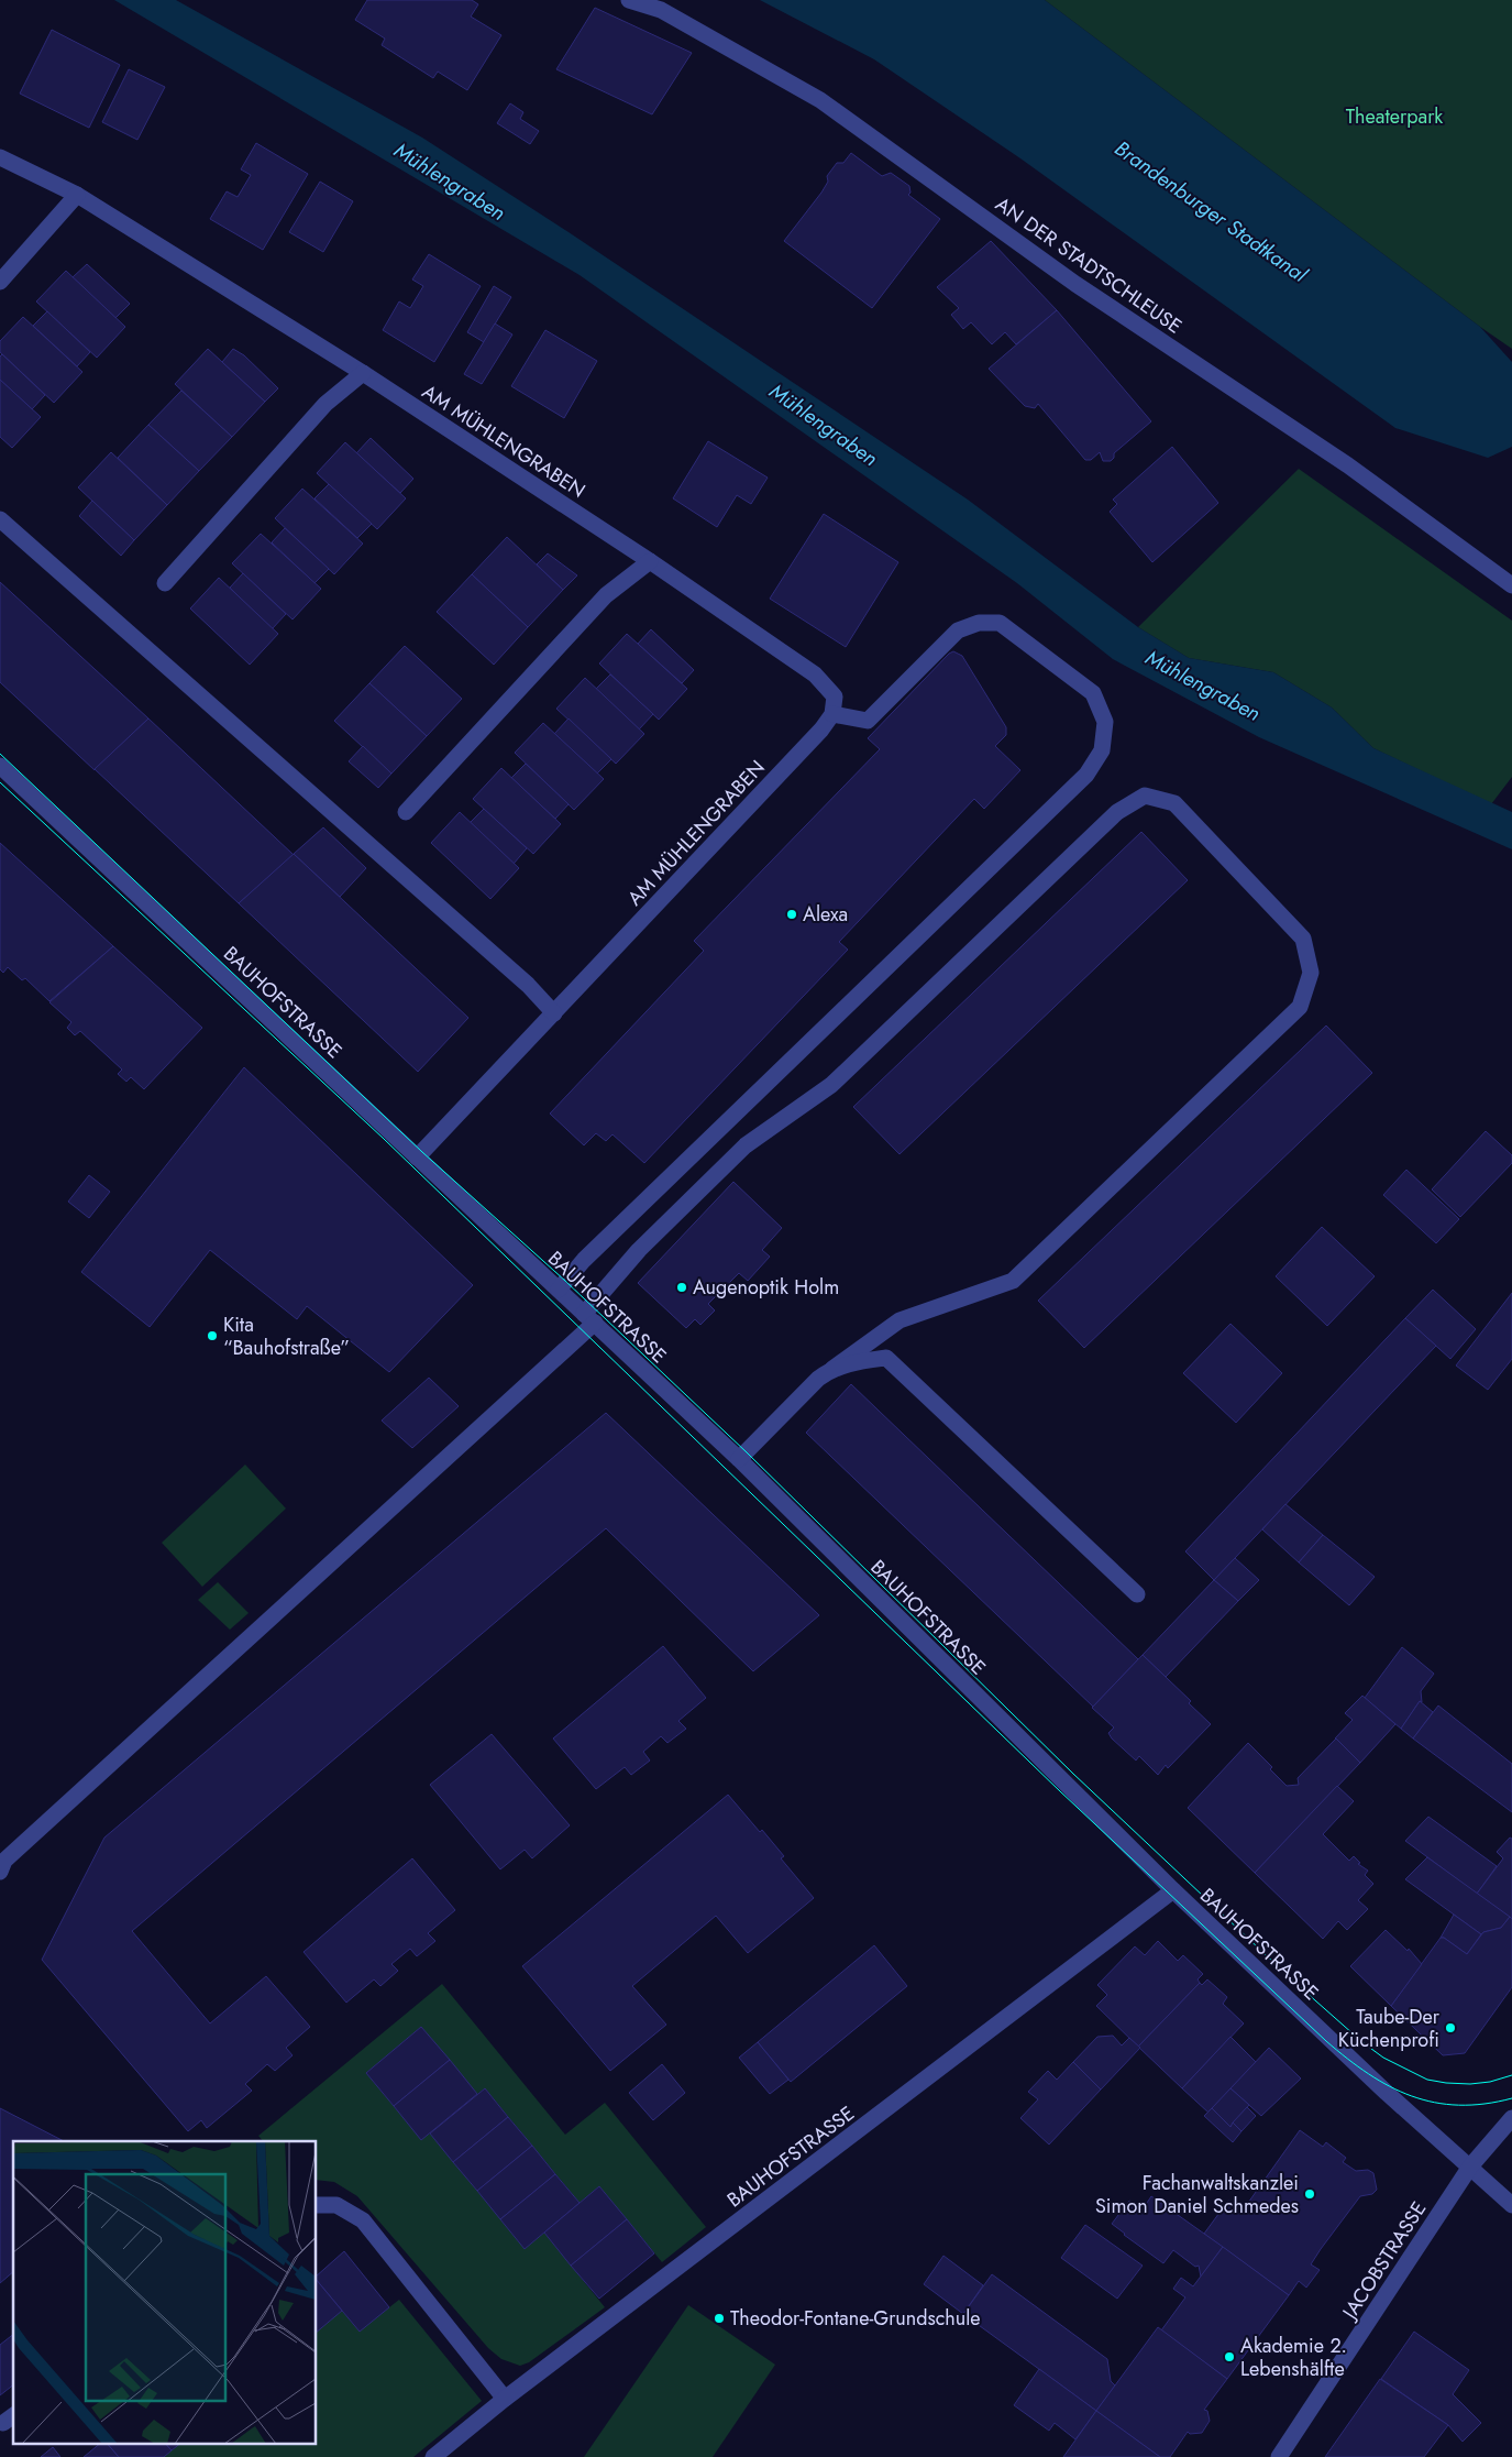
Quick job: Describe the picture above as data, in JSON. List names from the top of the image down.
{
  "streets": {
    "street": [
      "AN DER STADTSCHLEUSE",
      "AM MÜHLENGRABEN",
      "BAUHOFSTRASSE",
      "JACOBSTRASSE"
    ]
  },
  "crossings": [
    ["AM MÜHLENGRABEN", "BAUHOFSTRASSE"],
    ["BAUHOFSTRASSE", "JACOBSTRASSE"]
  ],
  "water": ["Mühlengraben", "Brandenburger Stadtkanal"],
  "parks": ["Theaterpark"],
  "places": [
    "Alexa",
    "Augenoptik Holm",
    "Kita “Bauhofstraße”",
    "Taube-Der Küchenprofi",
    "Fachanwaltskanzlei Simon Daniel Schmedes",
    "Theodor-Fontane-Grundschule",
    "Akademie 2. Lebenshälfte"
  ]
}
